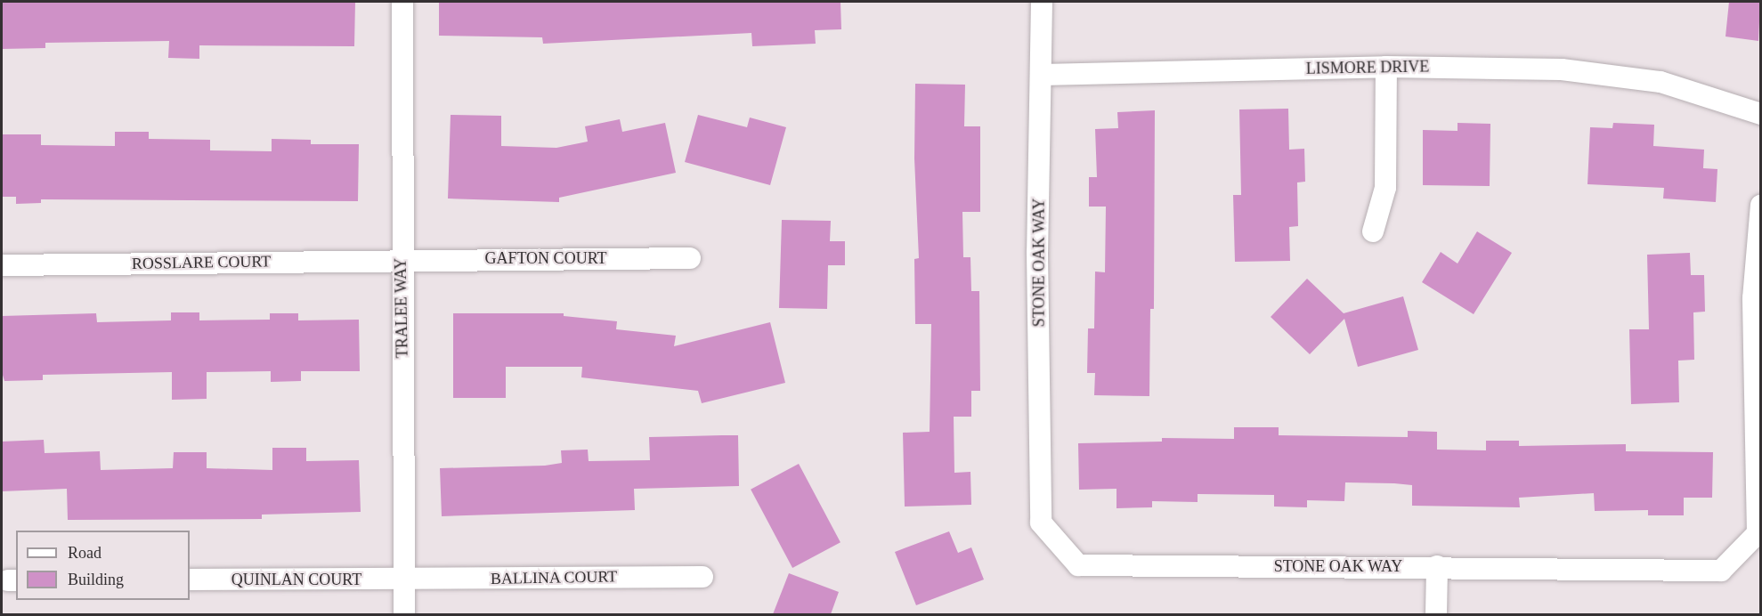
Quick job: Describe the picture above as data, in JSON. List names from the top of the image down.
{
  "streets": {
    "street": [
      "LISMORE DRIVE",
      "GAFTON COURT",
      "ROSSLARE COURT",
      "STONE OAK WAY",
      "TRALEE WAY",
      "BALLINA COURT",
      "QUINLAN COURT"
    ]
  },
  "crossings": [
    ["LISMORE DRIVE", "STONE OAK WAY"],
    ["GAFTON COURT", "ROSSLARE COURT"],
    ["GAFTON COURT", "TRALEE WAY"],
    ["ROSSLARE COURT", "TRALEE WAY"],
    ["TRALEE WAY", "BALLINA COURT"],
    ["TRALEE WAY", "QUINLAN COURT"],
    ["BALLINA COURT", "QUINLAN COURT"]
  ],
  "legend": ["Road", "Building"]
}
